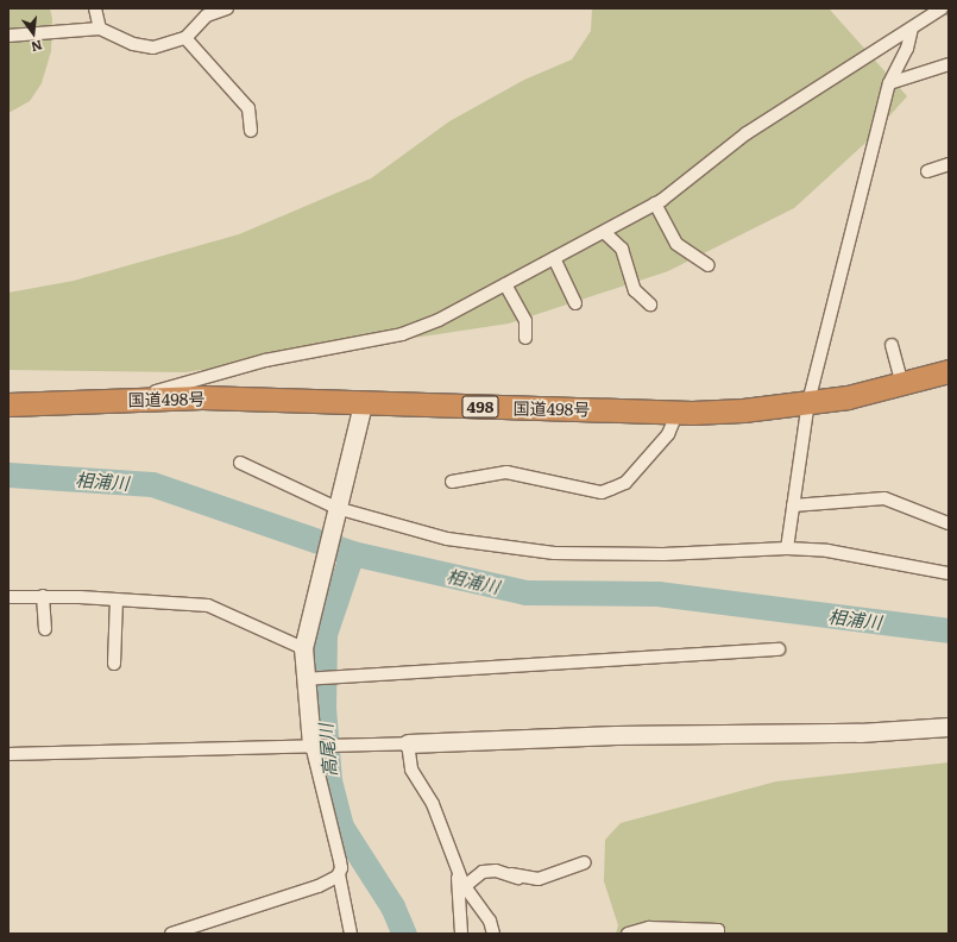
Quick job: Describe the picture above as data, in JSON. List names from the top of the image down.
{
  "streets": {
    "highway": ["国道498号", "498"]
  },
  "water": ["相浦川", "高尾川"],
  "north": "bottom"
}
